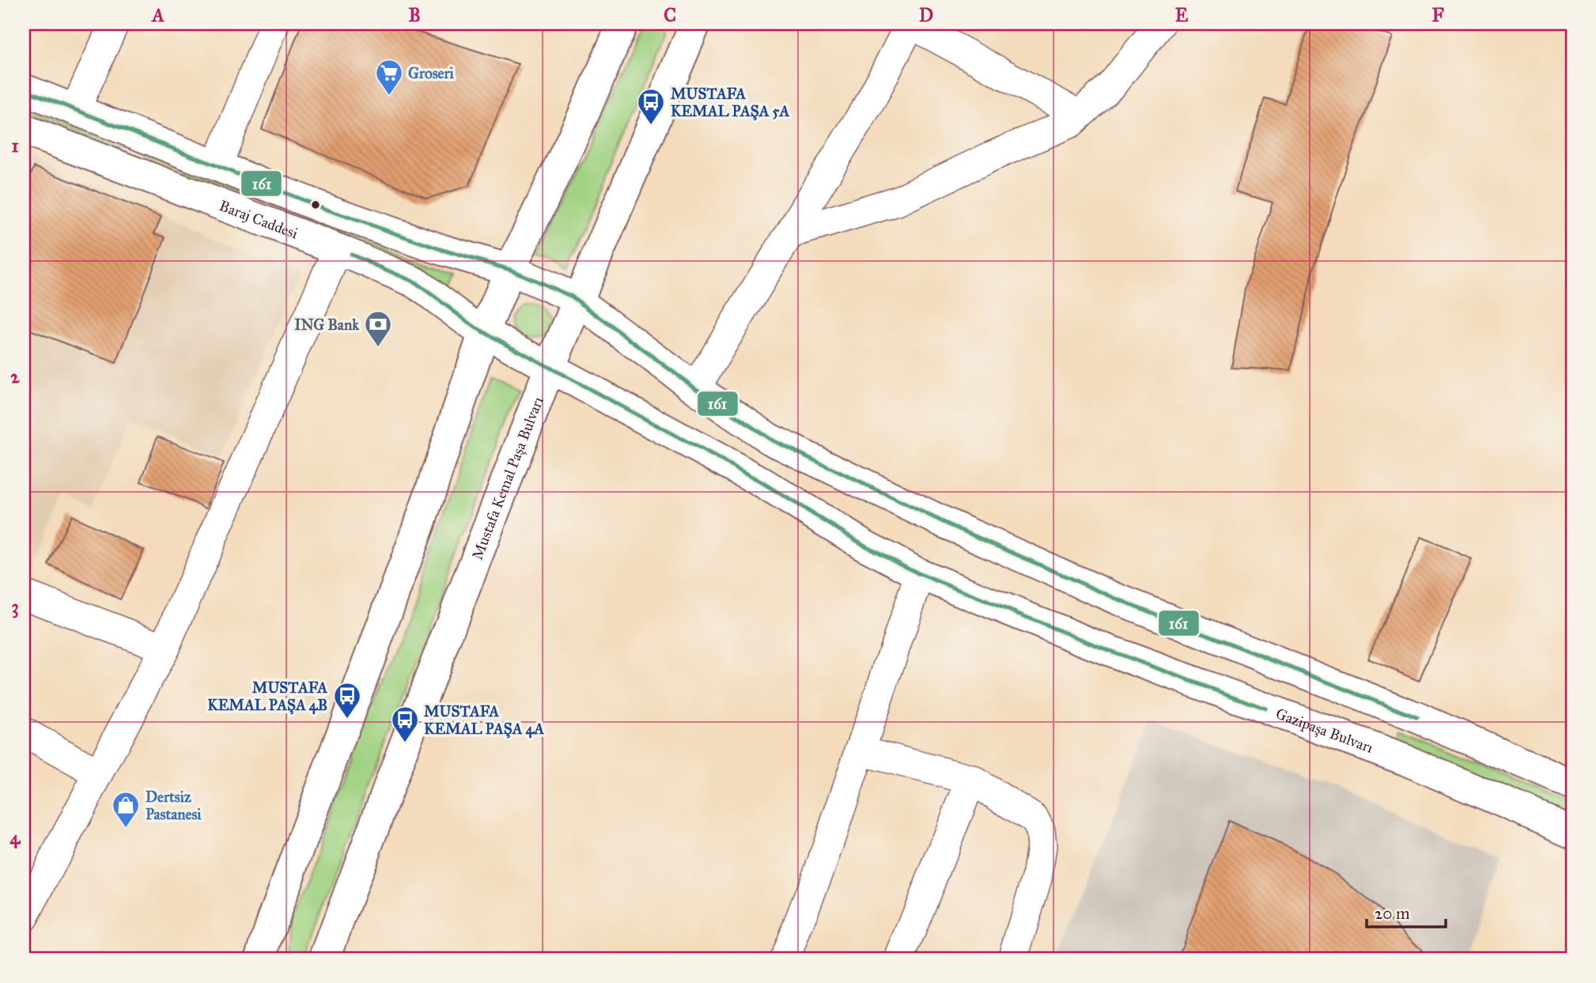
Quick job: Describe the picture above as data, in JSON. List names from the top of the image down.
{
  "streets": {
    "main road": ["Baraj Caddesi", "Mustafa Kemal Paşa Bulvarı", "Gazipaşa Bulvarı"]
  },
  "crossings": [
    ["Baraj Caddesi", "Gazipaşa Bulvarı"],
    ["Mustafa Kemal Paşa Bulvarı", "Gazipaşa Bulvarı"]
  ],
  "places": {
    "supermarket": ["Groseri"],
    "bus stop": ["MUSTAFA KEMAL PAŞA 5A", "MUSTAFA KEMAL PAŞA 4B", "MUSTAFA KEMAL PAŞA 4A"],
    "bank": ["ING Bank"],
    "shop": ["Dertsiz Pastanesi"]
  },
  "lines": ["transit line 161"],
  "scale_bar": "20 m",
  "grid": {
    "columns": [
      "A",
      "B",
      "C",
      "D",
      "E",
      "F"
    ],
    "rows": [
      "1",
      "2",
      "3",
      "4"
    ]
  }
}
